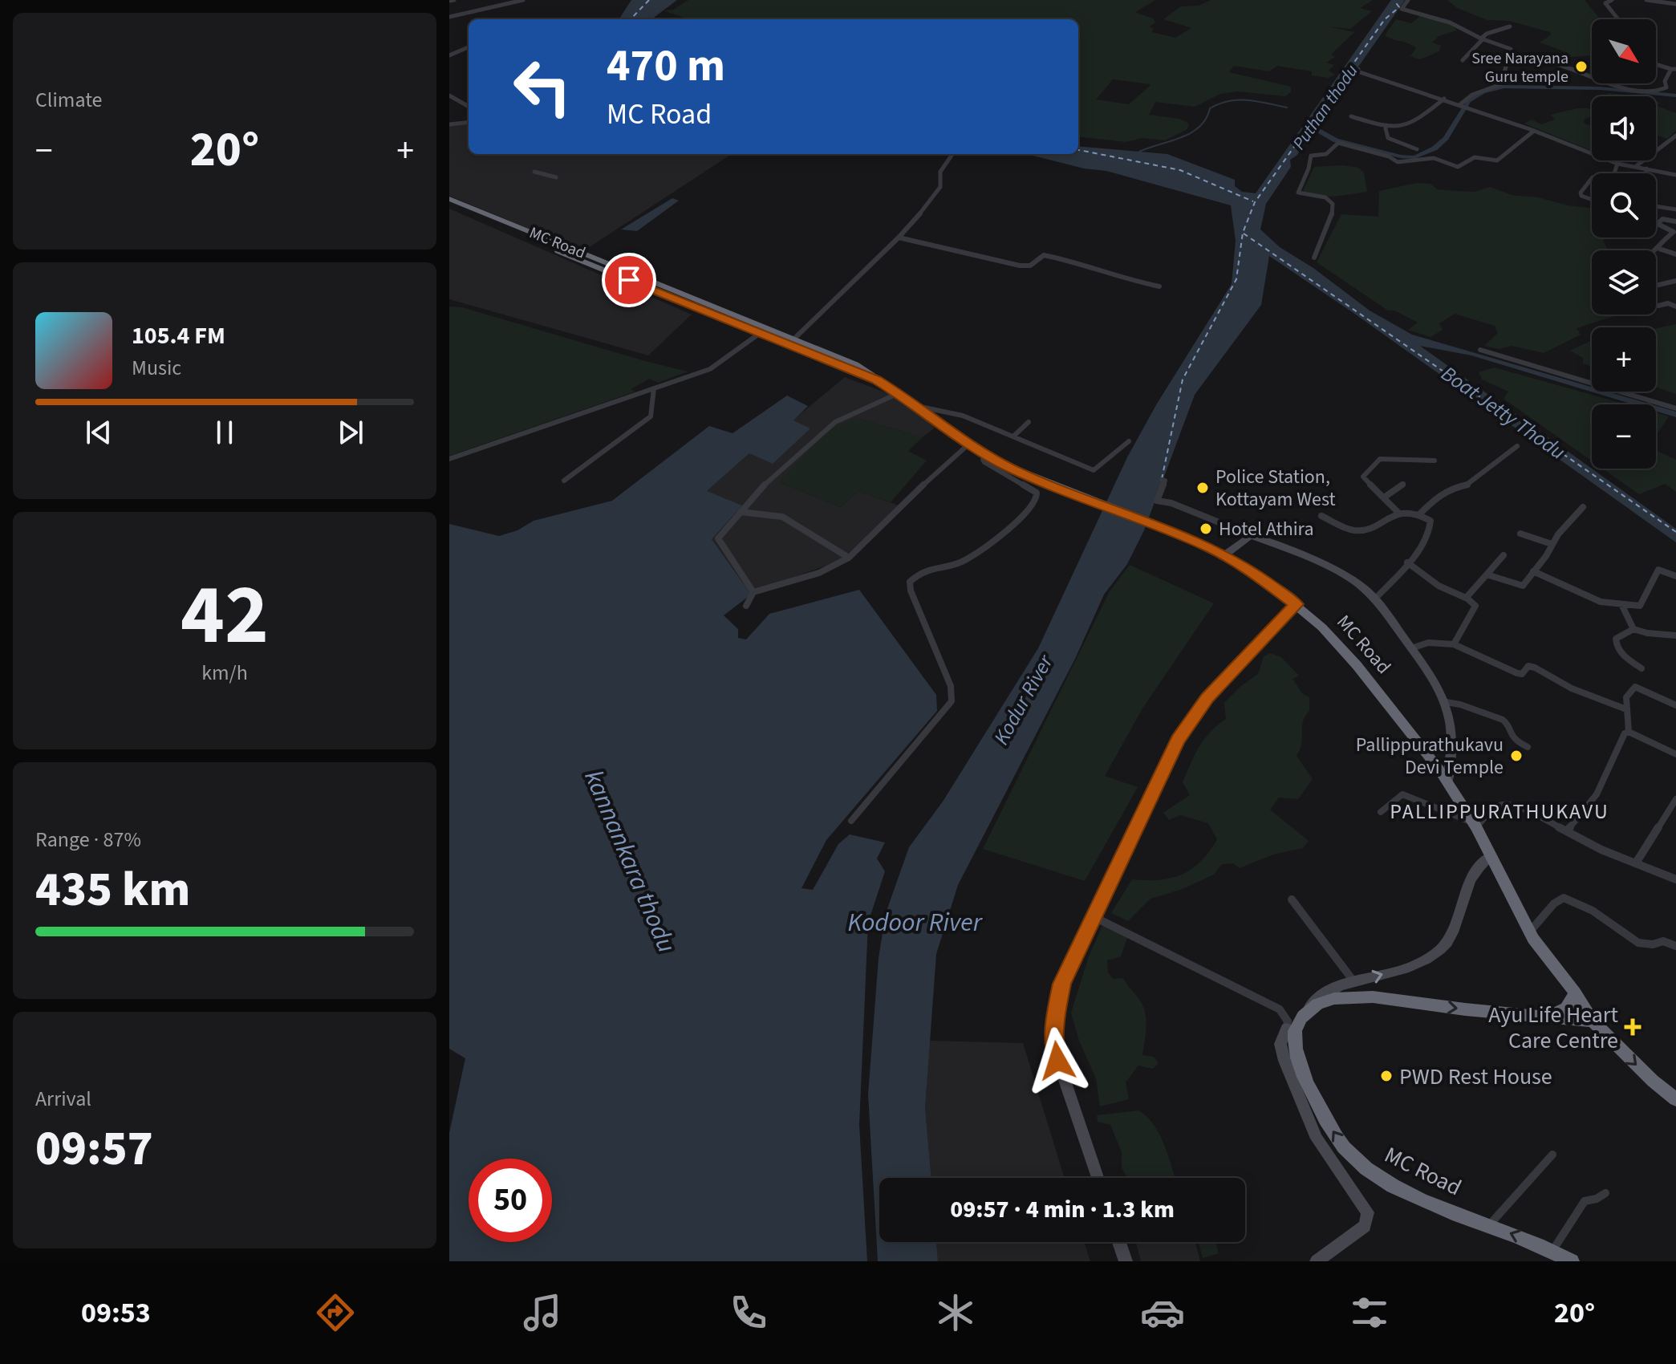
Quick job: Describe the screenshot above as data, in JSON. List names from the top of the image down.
{
  "streets": {
    "highway": ["MC Road"]
  },
  "districts": ["PALLIPPURATHUKAVU"],
  "water": [
    "Puthan thodu",
    "Boat Jetty Thodu",
    "Kodur River",
    "kannankara thodu",
    "Kodoor River"
  ],
  "places": {
    "other": [
      "Sree Narayana Guru temple",
      "Police Station, Kottayam West",
      "Hotel Athira",
      "Pallippurathukavu Devi Temple",
      "PWD Rest House"
    ],
    "health": ["Ayu Life Heart Care Centre"]
  },
  "north": "bottom right",
  "page": {
    "tile": [
      "Climate",
      ["42", "km/h"],
      ["Range · 87%", "435 km"],
      ["Arrival", "09:57"]
    ],
    "map_buttons": ["+", "−"],
    "turn": ["470 m", "MC Road"],
    "heat": ["−", "20°", "+"],
    "song": ["105.4 FM", "Music"],
    "limit": "50",
    "trip": "09:57 · 4 min · 1.3 km",
    "tabs": ["09:53", "20°"]
  }
}
